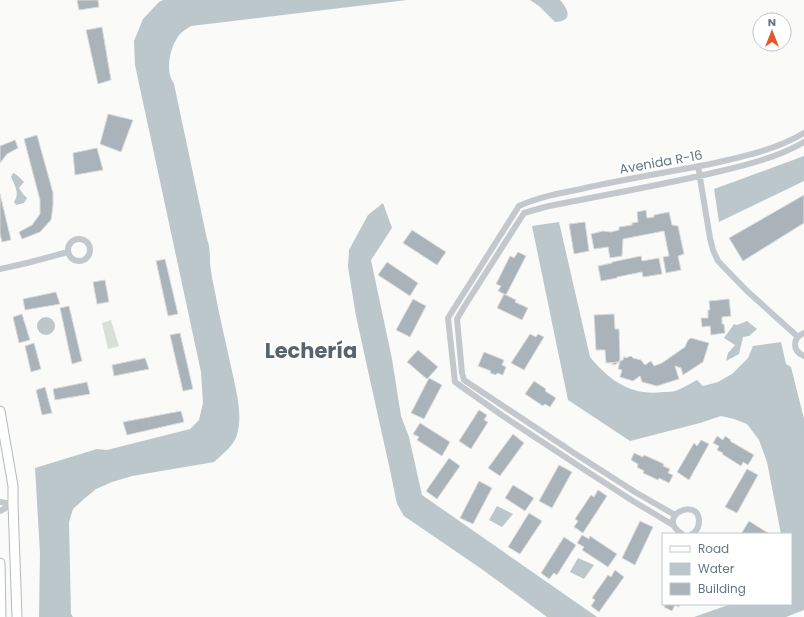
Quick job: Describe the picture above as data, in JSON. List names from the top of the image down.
{
  "streets": {
    "street": ["Avenida R-16"]
  },
  "districts": ["Lechería"],
  "legend": ["Road", "Water", "Building"],
  "north": "top"
}
